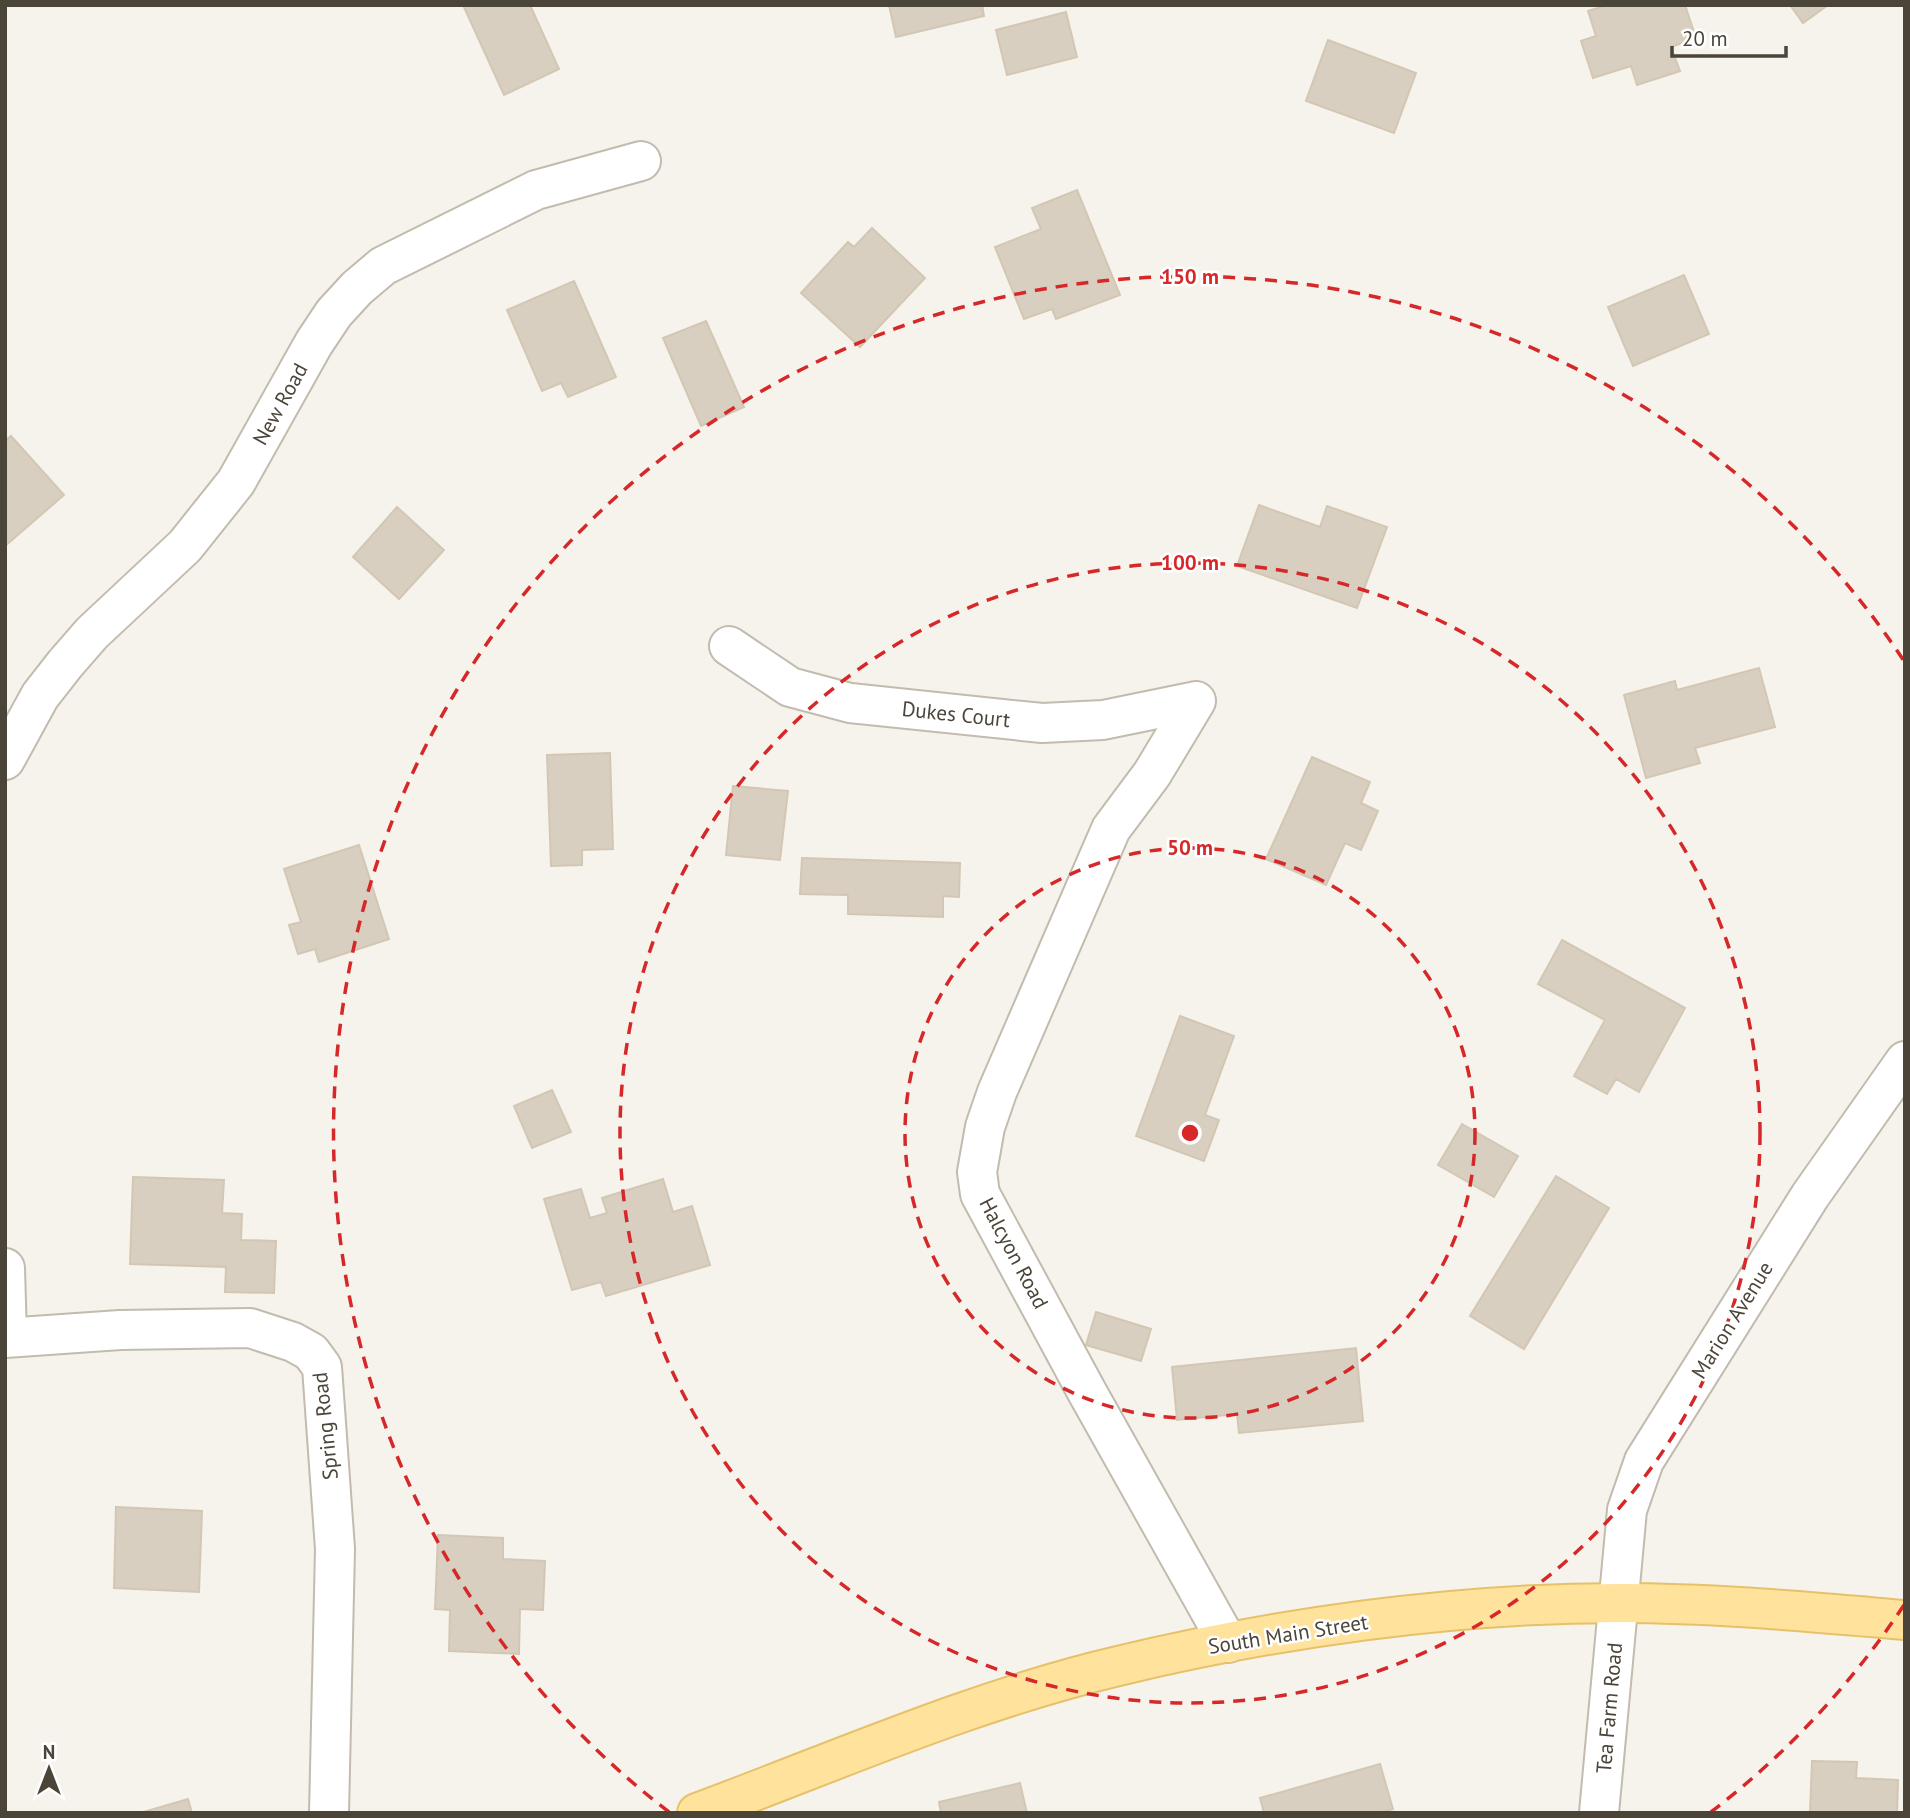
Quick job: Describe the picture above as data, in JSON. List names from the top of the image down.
{
  "streets": {
    "main road": ["South Main Street"],
    "street": [
      "New Road",
      "Dukes Court",
      "Halcyon Road",
      "Marion Avenue",
      "Spring Road",
      "Tea Farm Road"
    ]
  },
  "crossings": [
    ["Dukes Court", "Halcyon Road"],
    ["Halcyon Road", "South Main Street"],
    ["Marion Avenue", "South Main Street"],
    ["Marion Avenue", "Tea Farm Road"],
    ["South Main Street", "Tea Farm Road"]
  ],
  "scale_bar": "20 m",
  "north": "top",
  "rings": ["150 m", "100 m", "50 m"]
}
